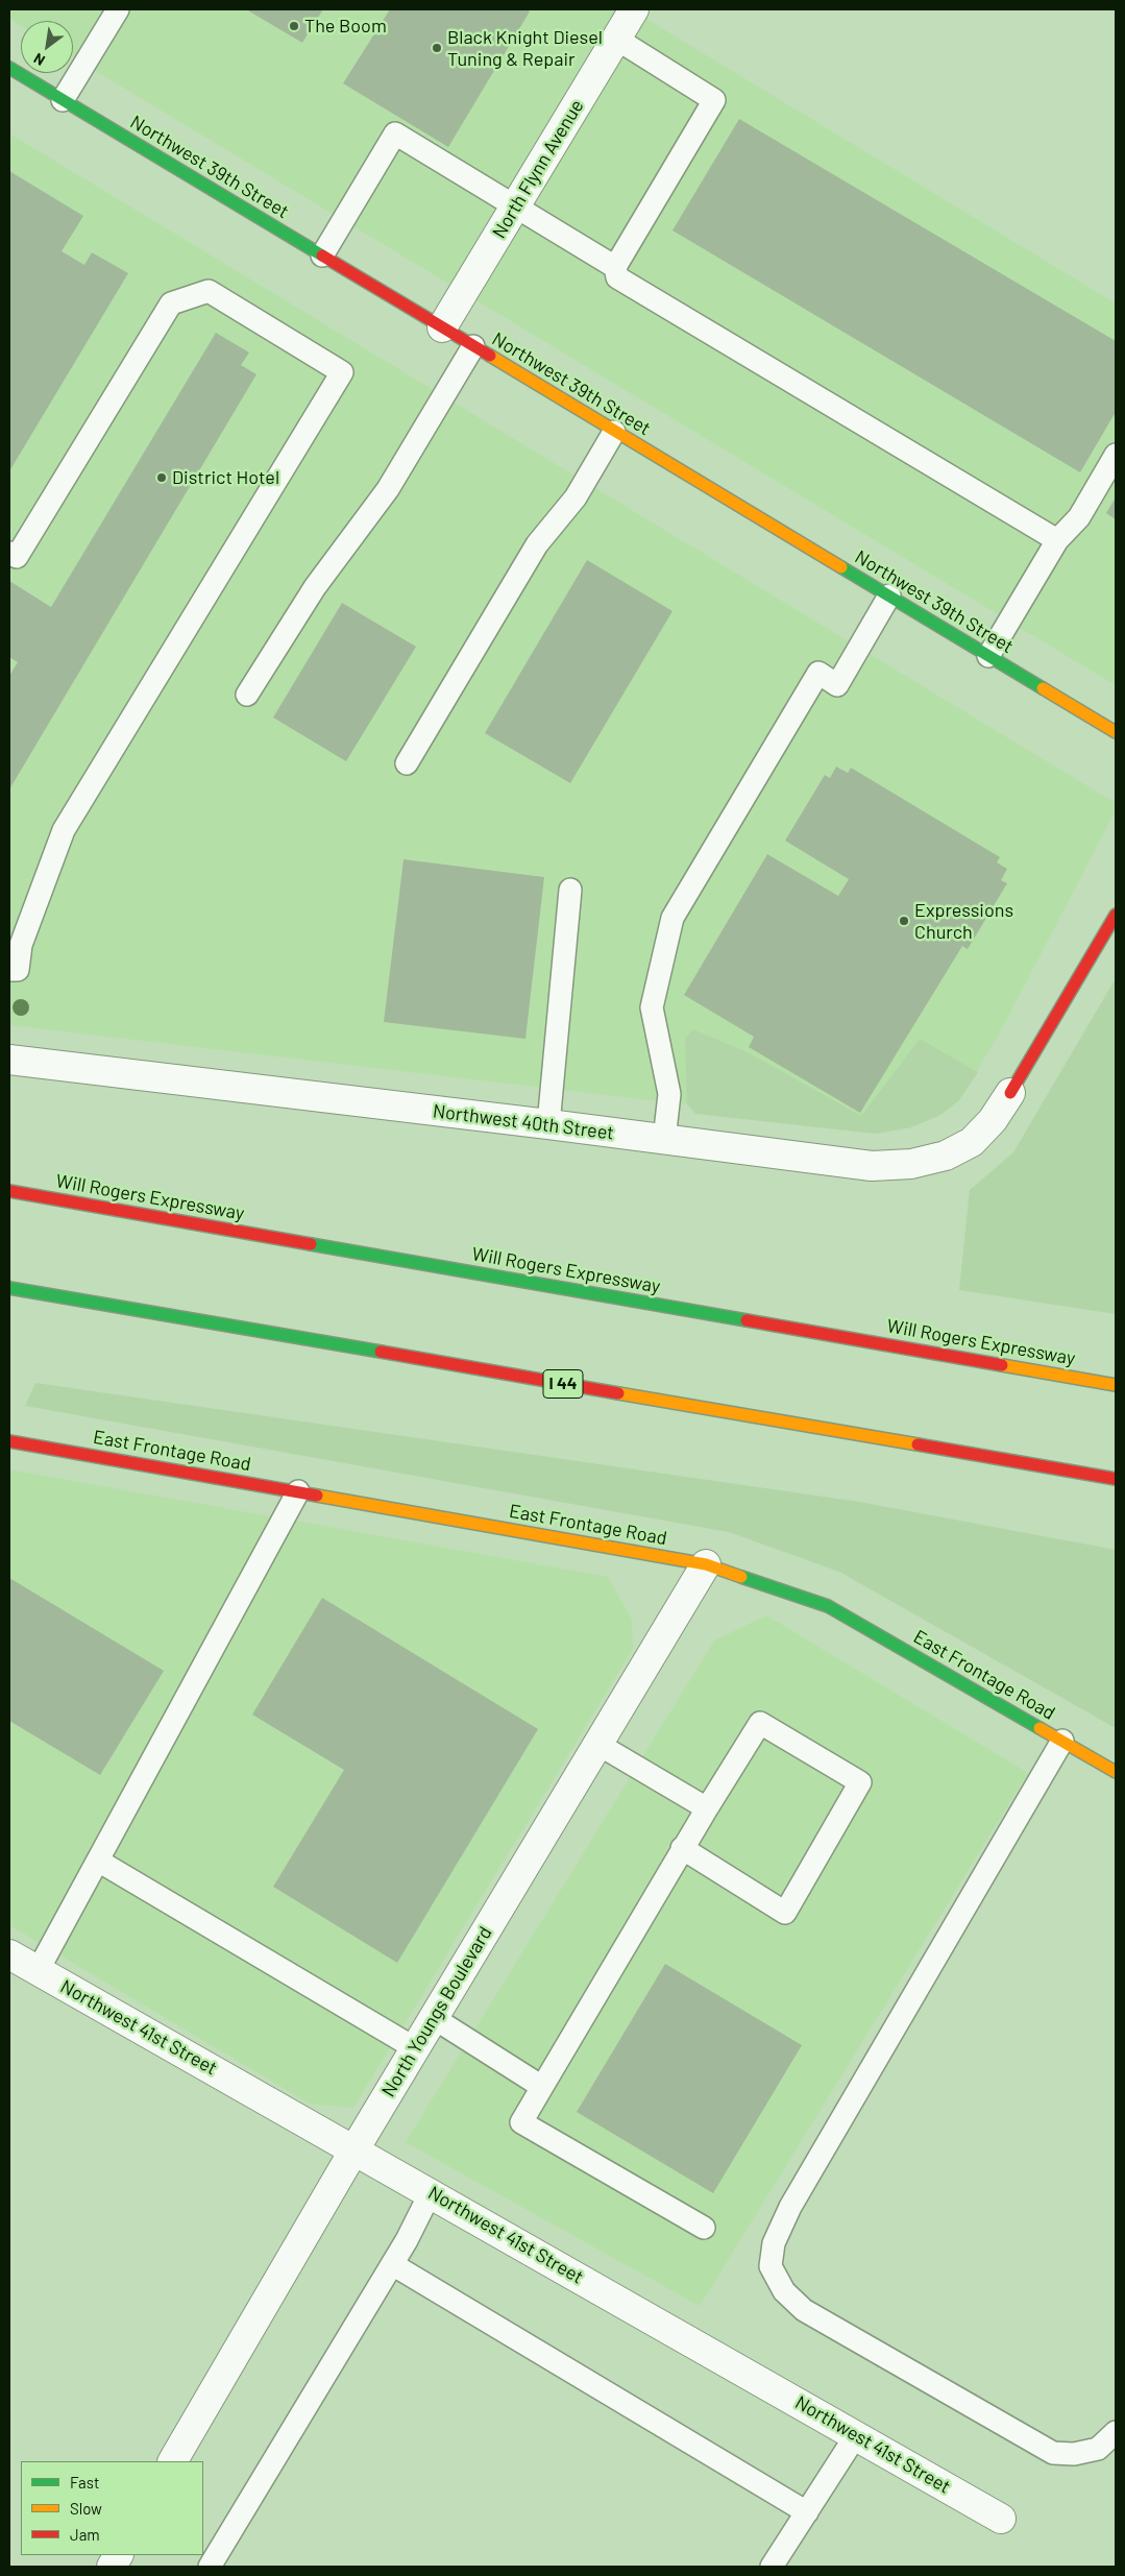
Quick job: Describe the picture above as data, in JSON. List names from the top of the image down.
{
  "streets": {
    "main road": [
      "Northwest 39th Street",
      "Will Rogers Expressway",
      "I 44",
      "East Frontage Road"
    ],
    "street": [
      "North Flynn Avenue",
      "Northwest 40th Street",
      "North Youngs Boulevard",
      "Northwest 41st Street"
    ]
  },
  "crossings": [
    ["Northwest 39th Street", "North Flynn Avenue"],
    ["East Frontage Road", "North Youngs Boulevard"],
    ["North Youngs Boulevard", "Northwest 41st Street"]
  ],
  "places": [
    "The Boom",
    "Black Knight Diesel Tuning & Repair",
    "District Hotel",
    "Expressions Church"
  ],
  "legend": ["Fast", "Slow", "Jam"],
  "north": "bottom left"
}
